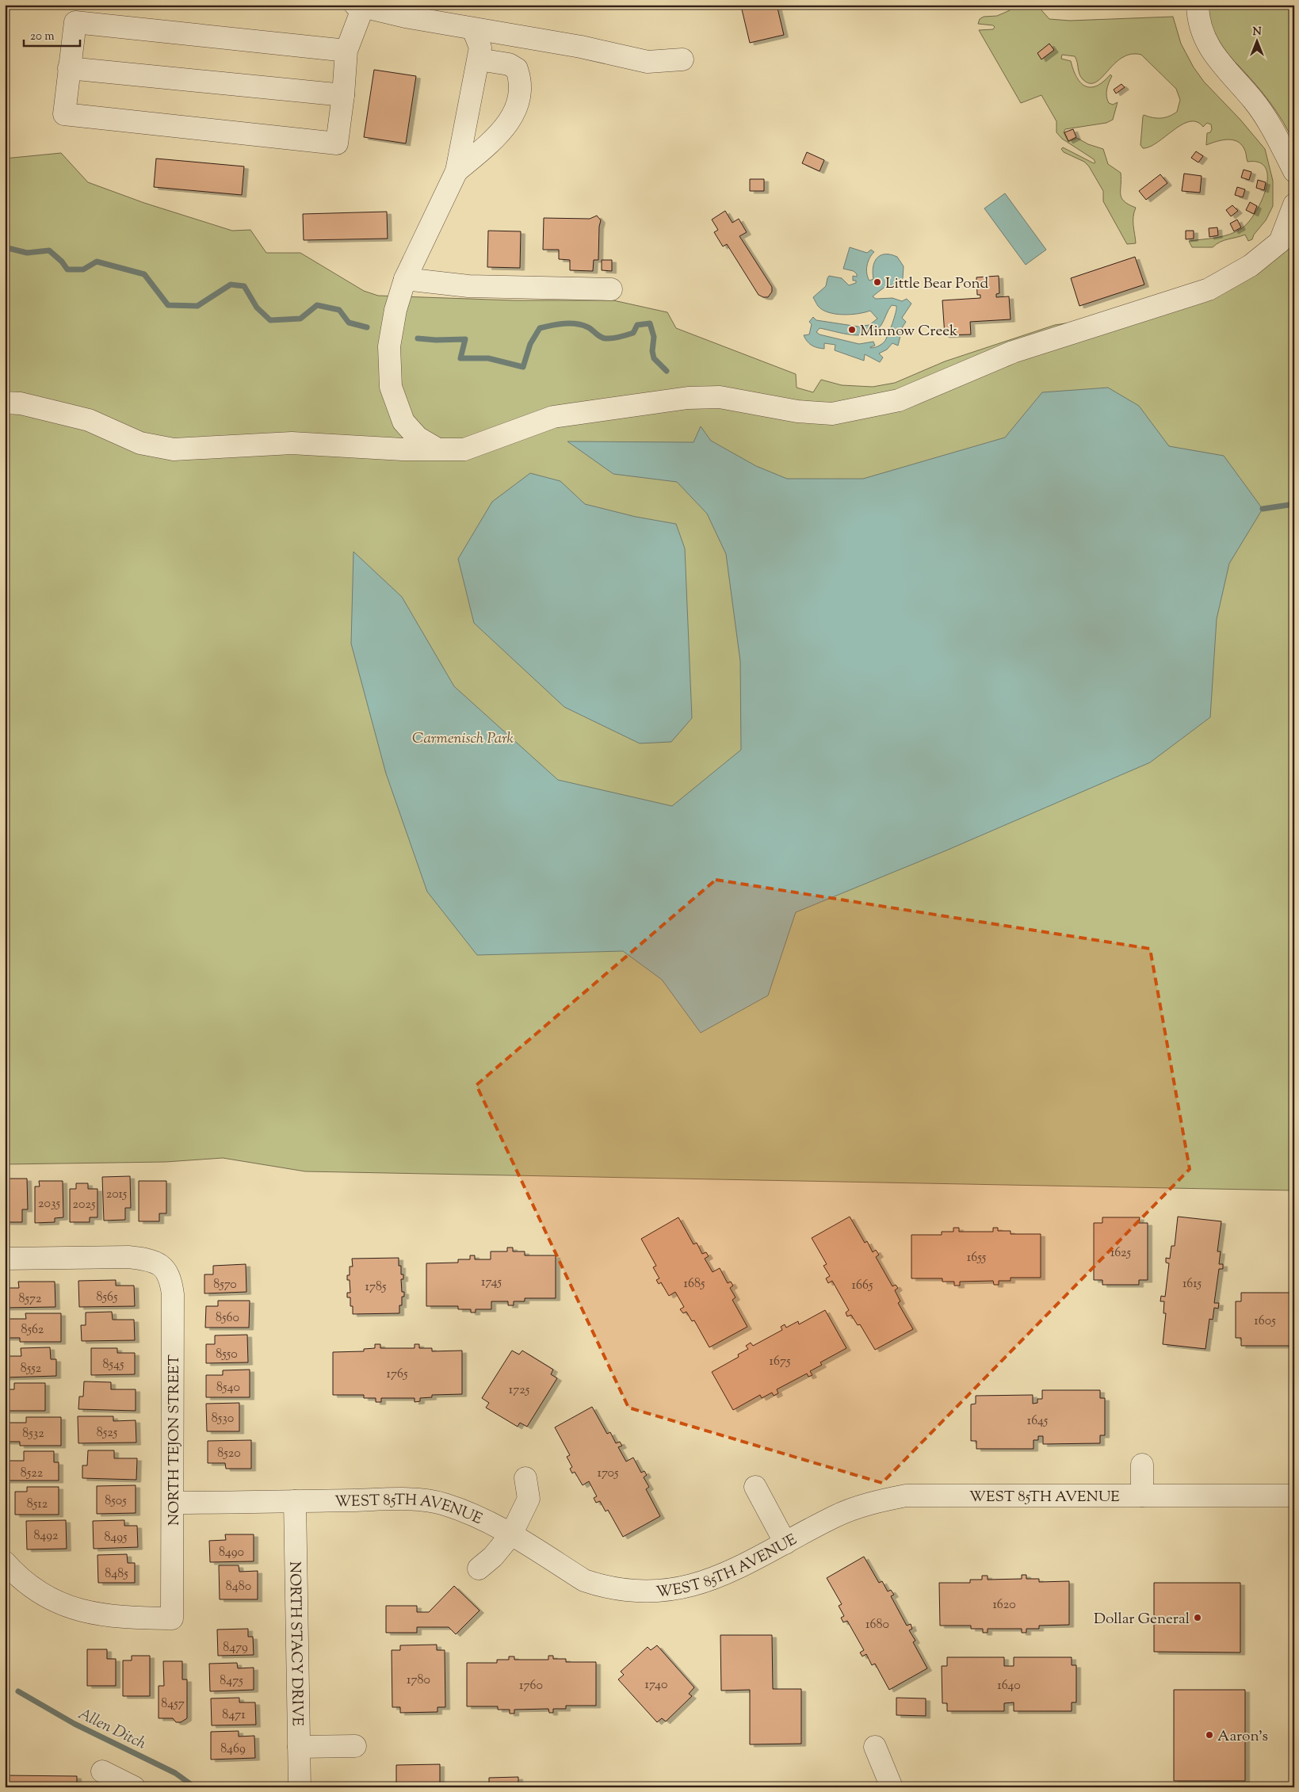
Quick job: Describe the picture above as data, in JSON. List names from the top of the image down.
{
  "streets": {
    "street": ["NORTH TEJON STREET", "WEST 85TH AVENUE", "NORTH STACY DRIVE"]
  },
  "crossings": [
    ["NORTH TEJON STREET", "WEST 85TH AVENUE"],
    ["WEST 85TH AVENUE", "NORTH STACY DRIVE"]
  ],
  "water": ["Allen Ditch"],
  "parks": ["Carmenisch Park"],
  "places": [
    "Little Bear Pond",
    "Minnow Creek",
    "Dollar General",
    "Aaron's"
  ],
  "house_numbers": [
    "2015",
    "2035",
    "2025",
    "1625",
    "1655",
    "1745",
    "1685",
    "1615",
    "8570",
    "1665",
    "1785",
    "8565",
    "8572",
    "8560",
    "1605",
    "8562",
    "8550",
    "1675",
    "8545",
    "8552",
    "1765",
    "8540",
    "1725",
    "8530",
    "1645",
    "8525",
    "8532",
    "8520",
    "8522",
    "1705",
    "8505",
    "8512",
    "8492",
    "8495",
    "8490",
    "8485",
    "8480",
    "1620",
    "1680",
    "8479",
    "1780",
    "8475",
    "1740",
    "1760",
    "1640",
    "8457",
    "8471",
    "8469"
  ],
  "scale_bar": "20 m",
  "north": "top"
}
